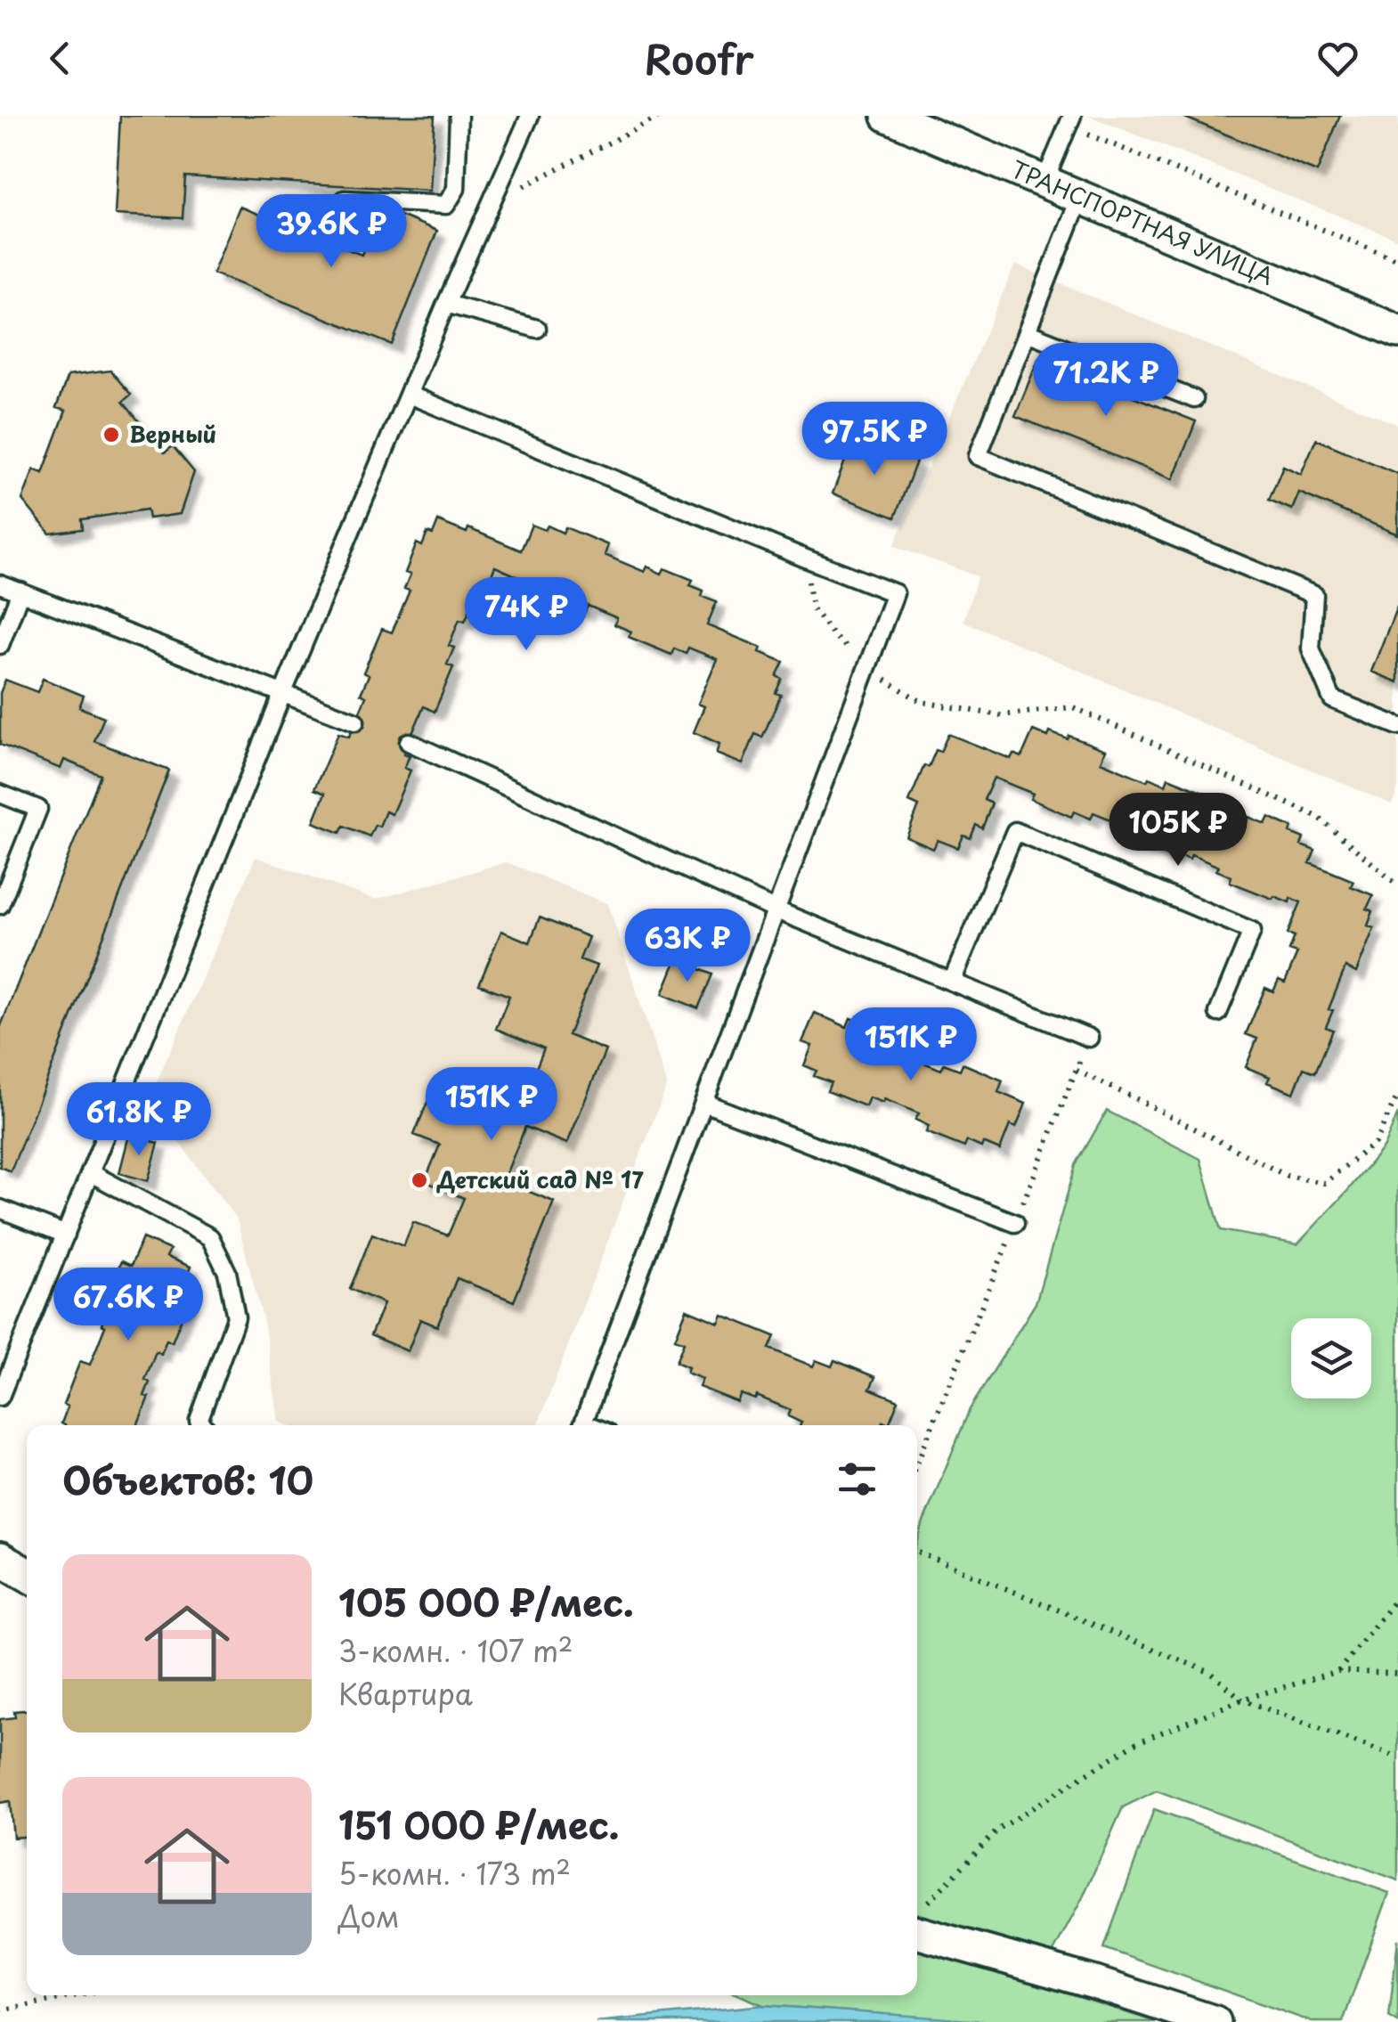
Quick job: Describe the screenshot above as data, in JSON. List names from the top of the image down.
{
  "streets": {
    "street": ["ТРАНСПОРТНАЯ УЛИЦА"]
  },
  "places": ["Верный", "Детский сад № 17"],
  "page": {
    "header": "Roofr",
    "price": [
      "39.6K ₽",
      "71.2K ₽",
      "97.5K ₽",
      "74K ₽",
      "105K ₽",
      "63K ₽",
      "151K ₽",
      "151K ₽",
      "61.8K ₽",
      "67.6K ₽"
    ],
    "heading": "Объектов: 10",
    "list": [
      {
        "name": "105 000 ₽/мес.",
        "note": "3-комн. · 107 m² · Квартира"
      },
      {
        "name": "151 000 ₽/мес.",
        "note": "5-комн. · 173 m² · Дом"
      }
    ]
  }
}
